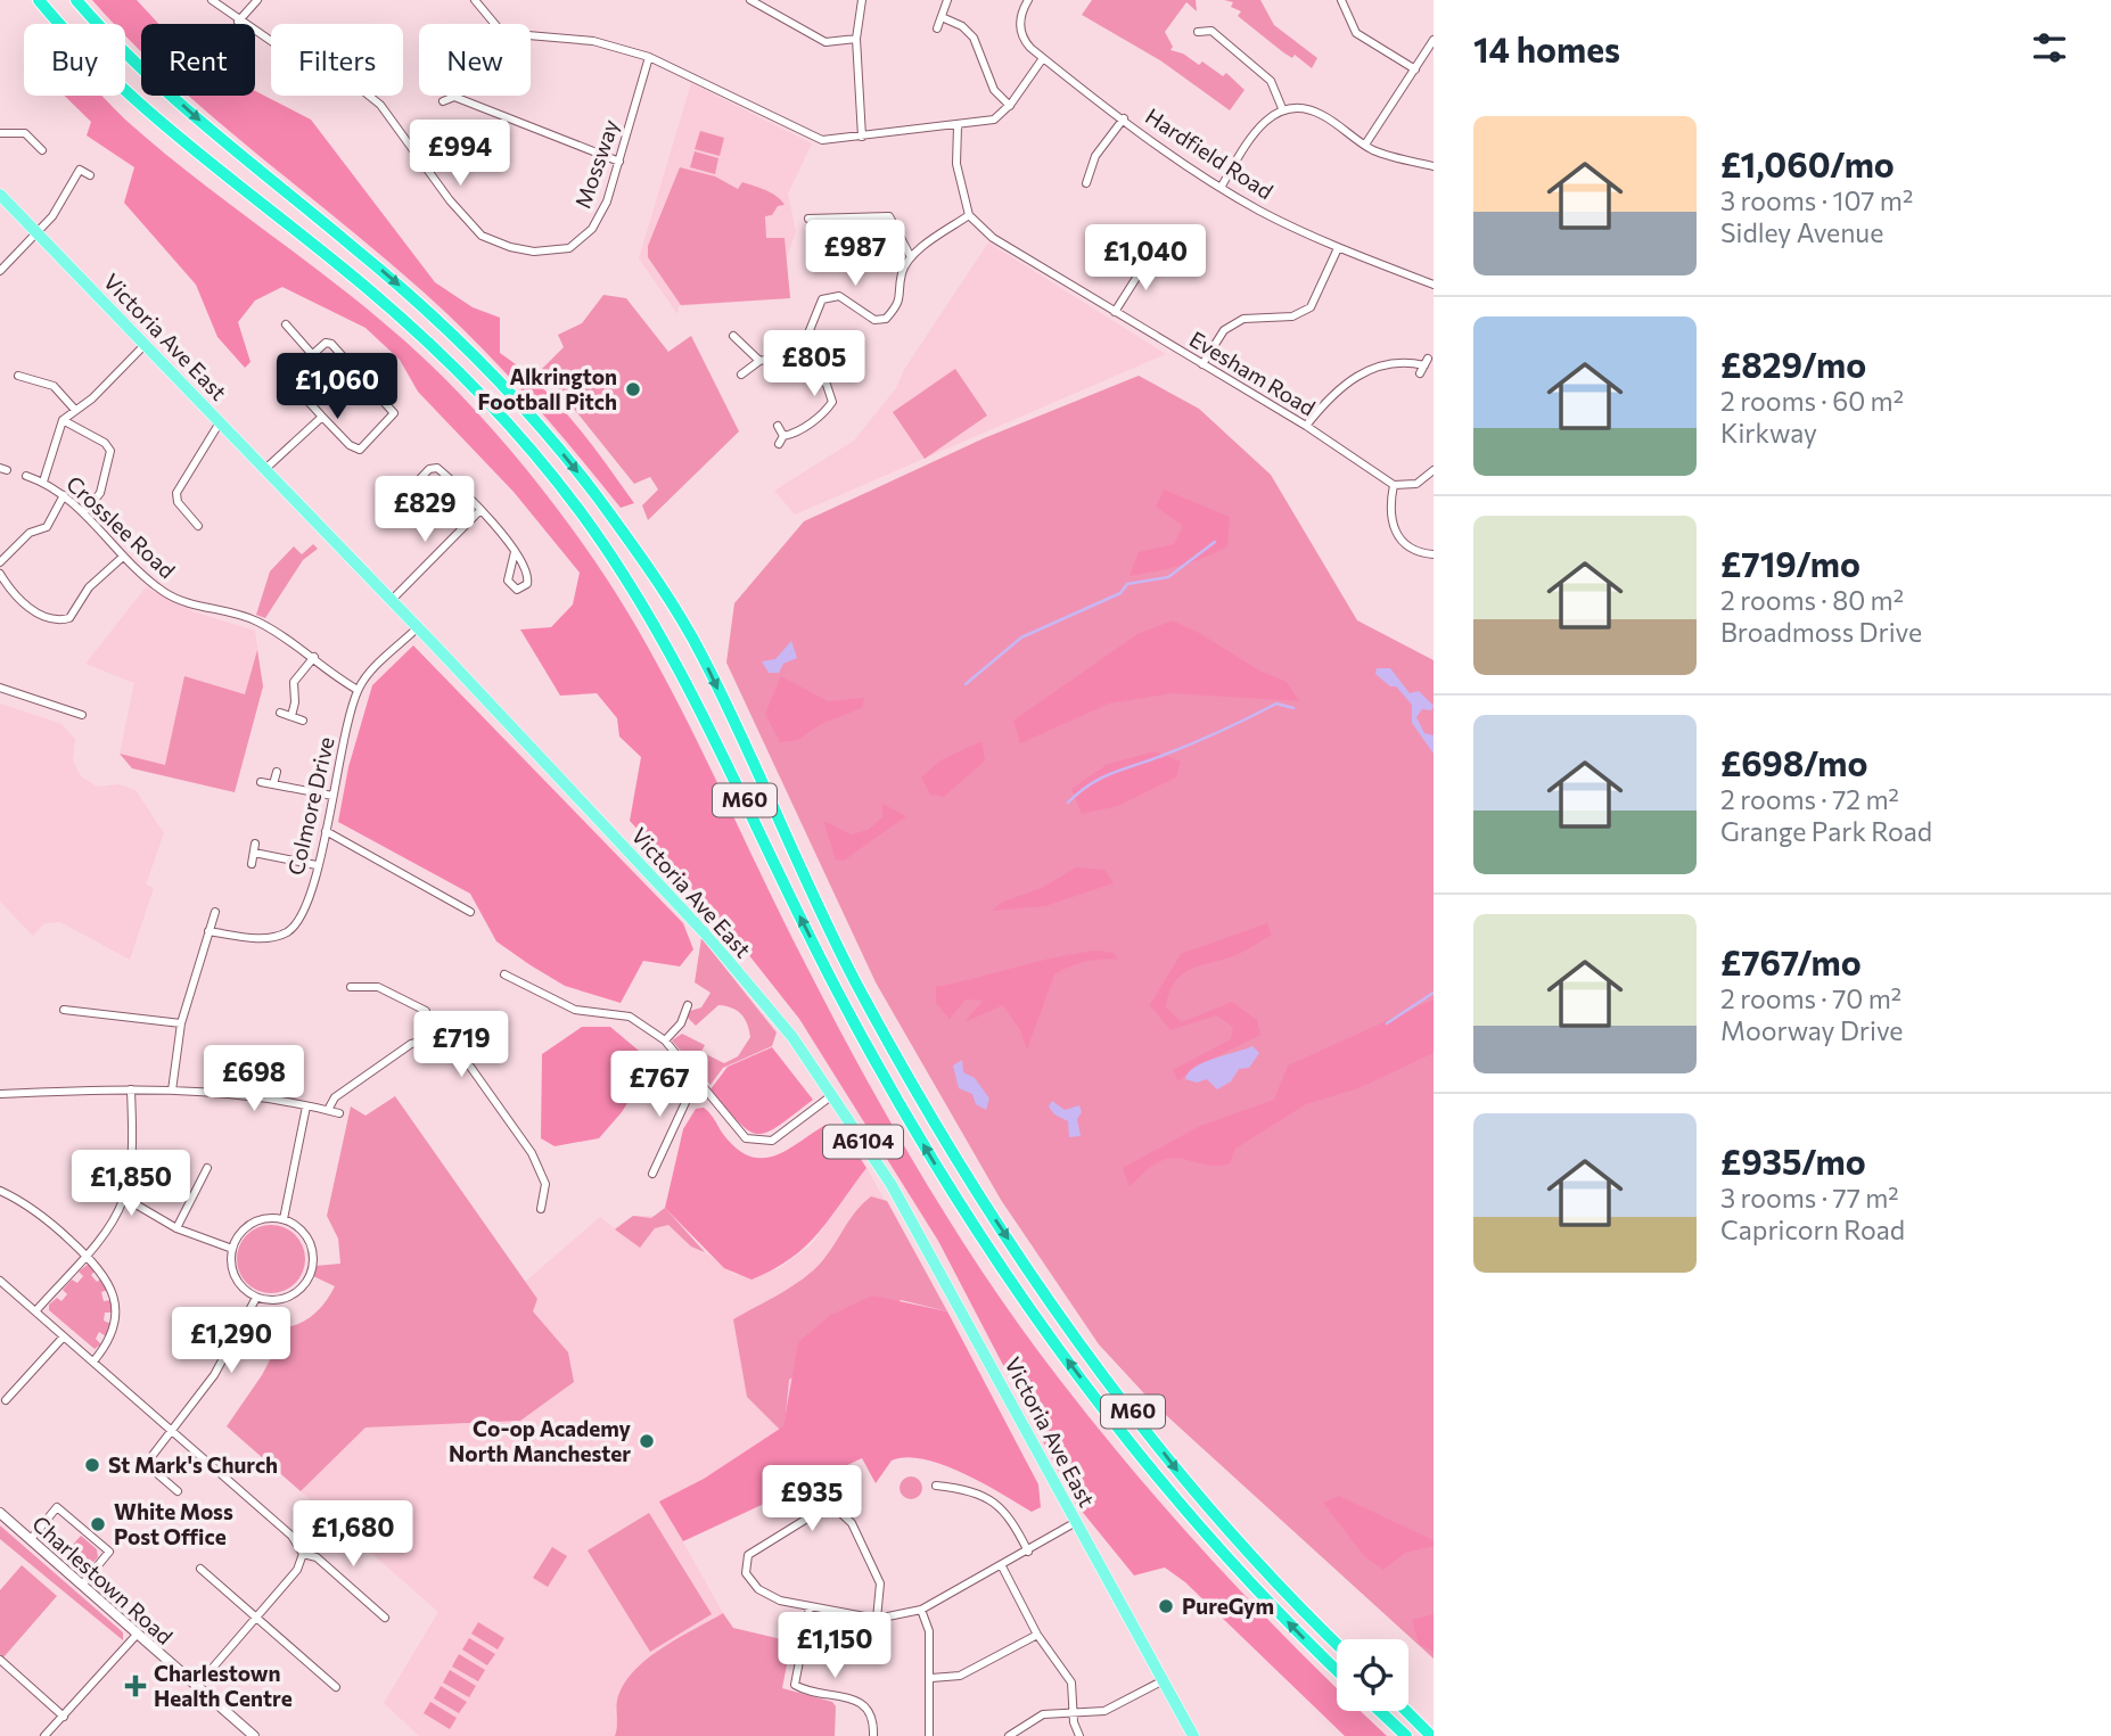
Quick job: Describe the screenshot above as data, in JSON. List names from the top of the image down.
{
  "streets": {
    "highway": ["M60"],
    "main road": ["Victoria Ave East", "A6104"],
    "street": [
      "Hardfield Road",
      "Mossway",
      "Evesham Road",
      "Crosslee Road",
      "Colmore Drive",
      "Charlestown Road"
    ]
  },
  "crossings": [
    ["Crosslee Road", "Colmore Drive"]
  ],
  "places": {
    "other": [
      "Alkrington Football Pitch",
      "Co-op Academy North Manchester",
      "St Mark's Church",
      "White Moss Post Office",
      "PureGym"
    ],
    "health": ["Charlestown Health Centre"]
  },
  "page": {
    "heading": "14 homes",
    "chip": [
      "Buy",
      "Rent",
      "Filters",
      "New"
    ],
    "list": [
      {
        "name": "£1,060/mo",
        "note": "3 rooms · 107 m² · Sidley Avenue"
      },
      {
        "name": "£829/mo",
        "note": "2 rooms · 60 m² · Kirkway"
      },
      {
        "name": "£719/mo",
        "note": "2 rooms · 80 m² · Broadmoss Drive"
      },
      {
        "name": "£698/mo",
        "note": "2 rooms · 72 m² · Grange Park Road"
      },
      {
        "name": "£767/mo",
        "note": "2 rooms · 70 m² · Moorway Drive"
      },
      {
        "name": "£935/mo",
        "note": "3 rooms · 77 m² · Capricorn Road"
      }
    ],
    "price": [
      "£994",
      "£987",
      "£1,040",
      "£805",
      "£1,060",
      "£829",
      "£719",
      "£698",
      "£767",
      "£1,850",
      "£1,290",
      "£935",
      "£1,680",
      "£1,150"
    ]
  }
}
